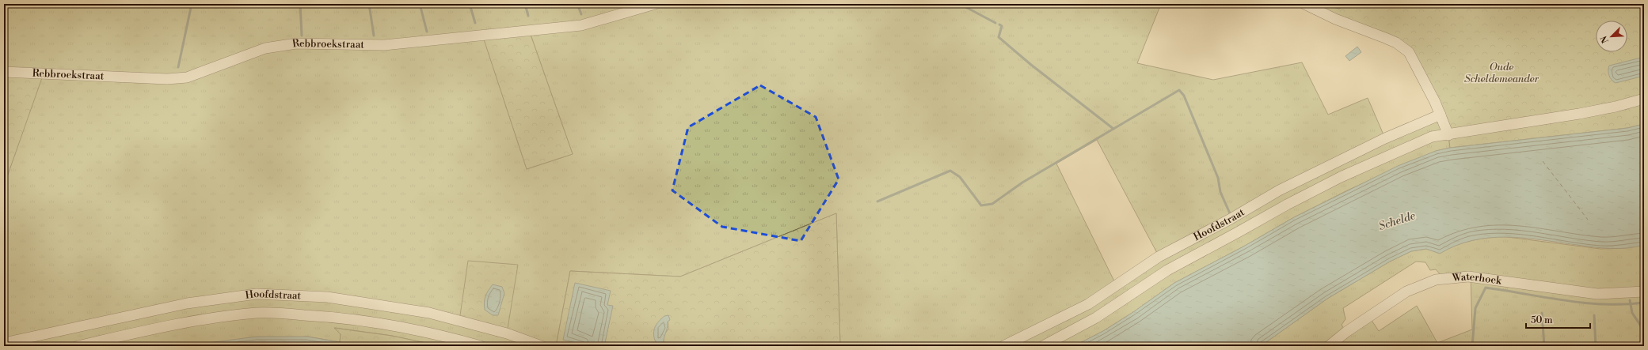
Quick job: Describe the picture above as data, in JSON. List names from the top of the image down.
{
  "streets": {
    "street": ["Rebbroekstraat", "Hoofdstraat", "Waterhoek"]
  },
  "water": ["Schelde"],
  "parks": ["Oude Scheldemeander"],
  "scale_bar": "50 m",
  "north": "bottom left"
}
